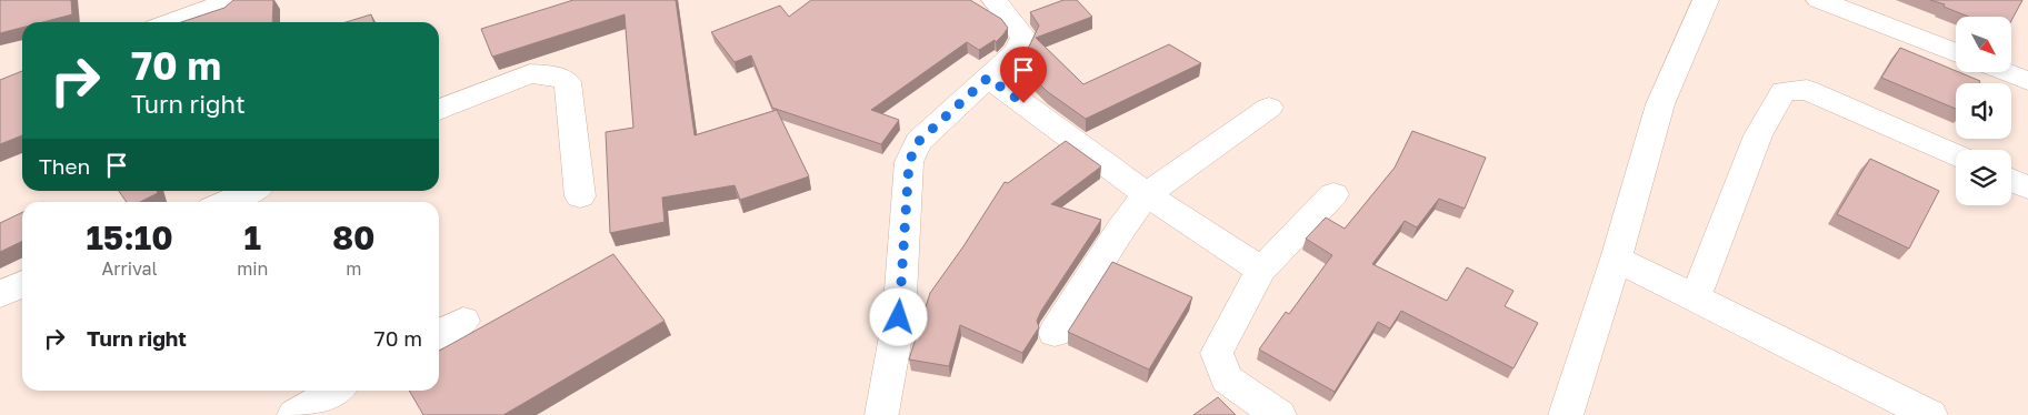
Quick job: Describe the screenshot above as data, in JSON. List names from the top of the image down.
{
  "north": "bottom right",
  "page": {
    "turn": ["70 m", "Turn right"],
    "then": "Then",
    "eta": [
      "15:10",
      "Arrival",
      "1",
      "min",
      "80",
      "m"
    ],
    "list": [
      {
        "name": "Turn right",
        "value": "70 m"
      }
    ]
  }
}
